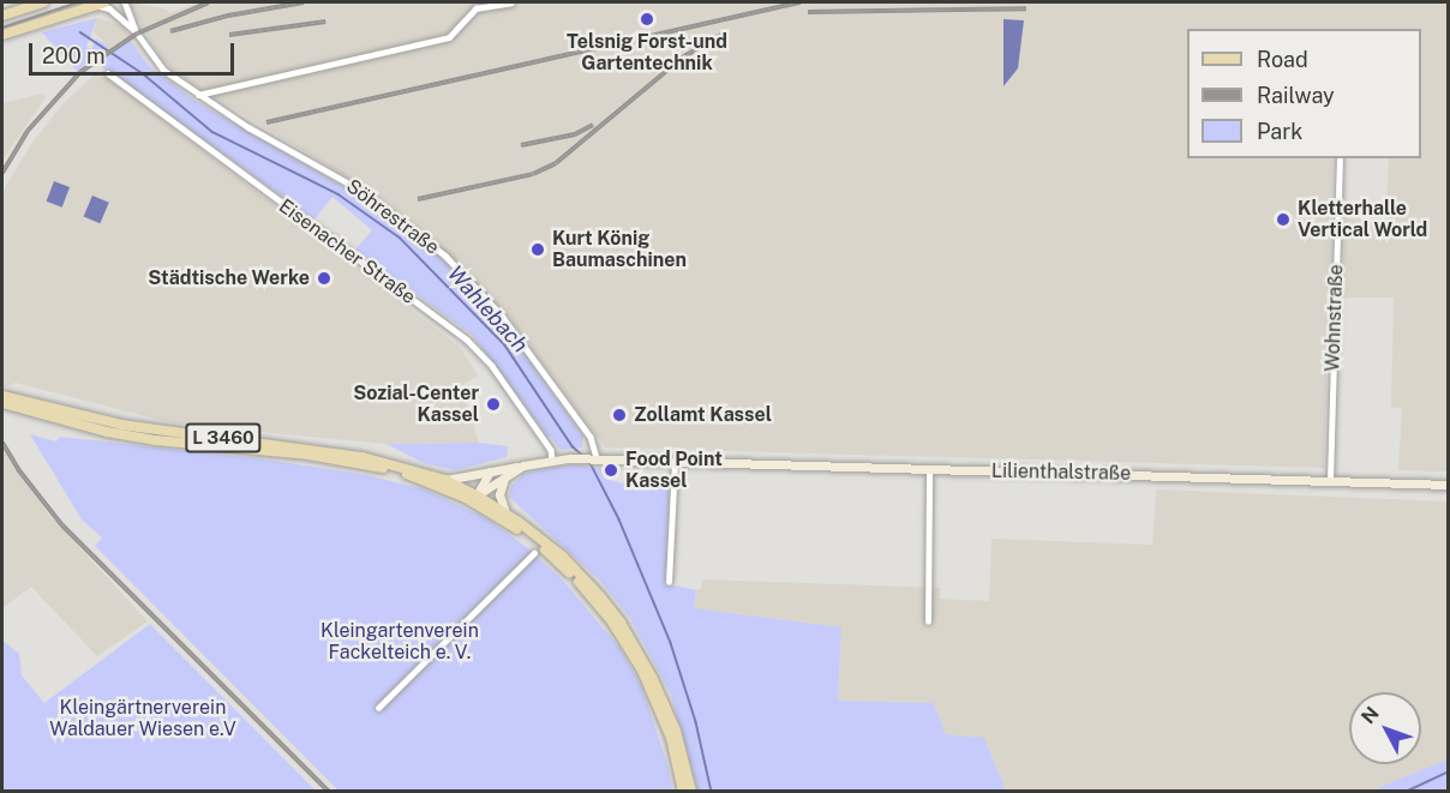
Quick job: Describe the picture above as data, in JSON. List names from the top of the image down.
{
  "streets": {
    "main road": ["L 3460", "Lilienthalstraße"],
    "street": ["Söhrestraße", "Eisenacher Straße", "Wohnstraße"]
  },
  "crossings": [
    ["Söhrestraße", "Lilienthalstraße"],
    ["Eisenacher Straße", "Lilienthalstraße"],
    ["Wohnstraße", "Lilienthalstraße"],
    ["L 3460", "Lilienthalstraße"]
  ],
  "water": ["Wahlebach"],
  "parks": ["Kleingartenverein Fackelteich e. V.", "Kleingärtnerverein Waldauer Wiesen e.V"],
  "places": [
    "Telsnig Forst-und Gartentechnik",
    "Kletterhalle Vertical World",
    "Kurt König Baumaschinen",
    "Städtische Werke",
    "Sozial-Center Kassel",
    "Zollamt Kassel",
    "Food Point Kassel"
  ],
  "legend": ["Road", "Railway", "Park"],
  "scale_bar": "200 m",
  "north": "top left"
}
